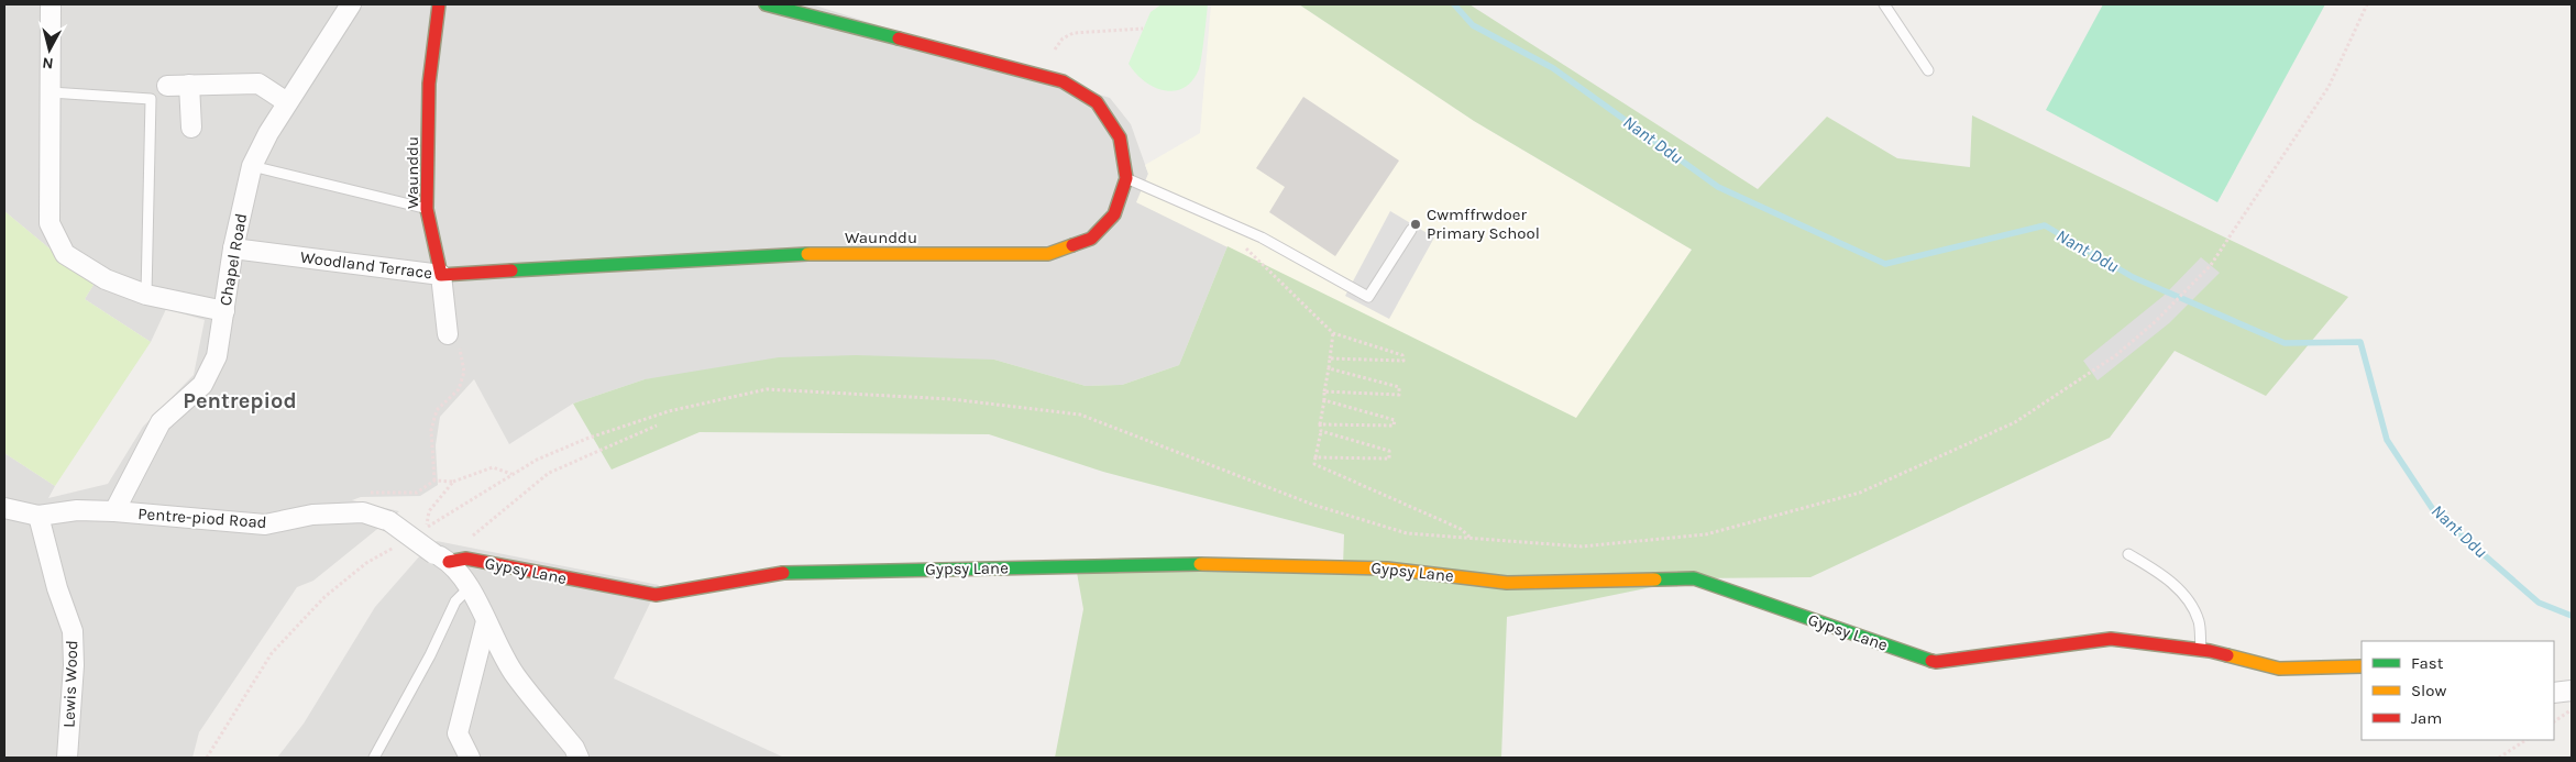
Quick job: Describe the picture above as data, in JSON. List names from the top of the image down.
{
  "streets": {
    "street": [
      "Waunddu",
      "Chapel Road",
      "Woodland Terrace",
      "Pentre-piod Road",
      "Gypsy Lane",
      "Lewis Wood"
    ]
  },
  "crossings": [
    ["Waunddu", "Woodland Terrace"],
    ["Chapel Road", "Woodland Terrace"],
    ["Chapel Road", "Pentre-piod Road"],
    ["Pentre-piod Road", "Gypsy Lane"],
    ["Pentre-piod Road", "Lewis Wood"]
  ],
  "districts": ["Pentrepiod"],
  "water": ["Nant Ddu"],
  "places": ["Cwmffrwdoer Primary School"],
  "legend": ["Fast", "Slow", "Jam"],
  "north": "bottom"
}
